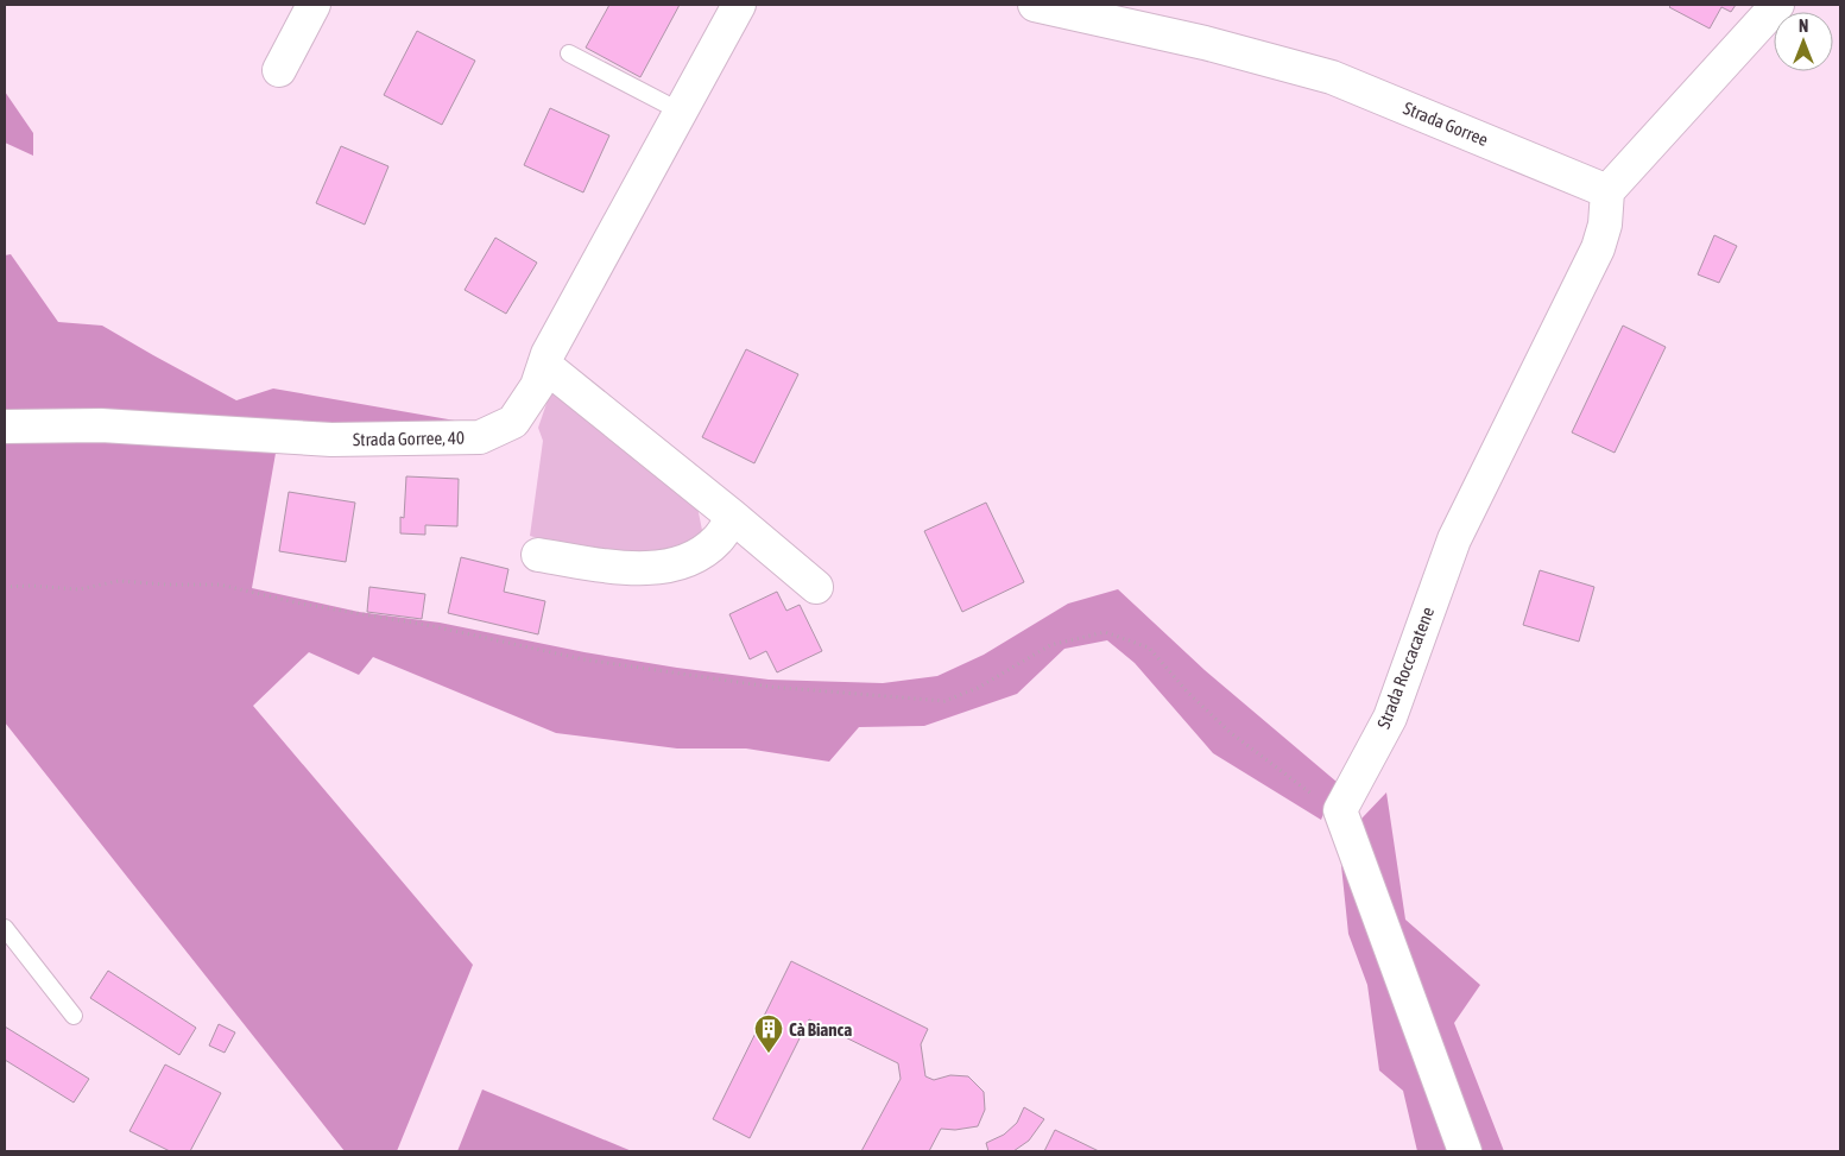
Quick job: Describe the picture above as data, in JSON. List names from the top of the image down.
{
  "streets": {
    "street": ["Strada Gorree", "Strada Gorree, 40", "Strada Roccacatene"]
  },
  "crossings": [
    ["Strada Gorree", "Strada Roccacatene"]
  ],
  "places": {
    "building": ["Cà Bianca"]
  },
  "north": "top"
}
